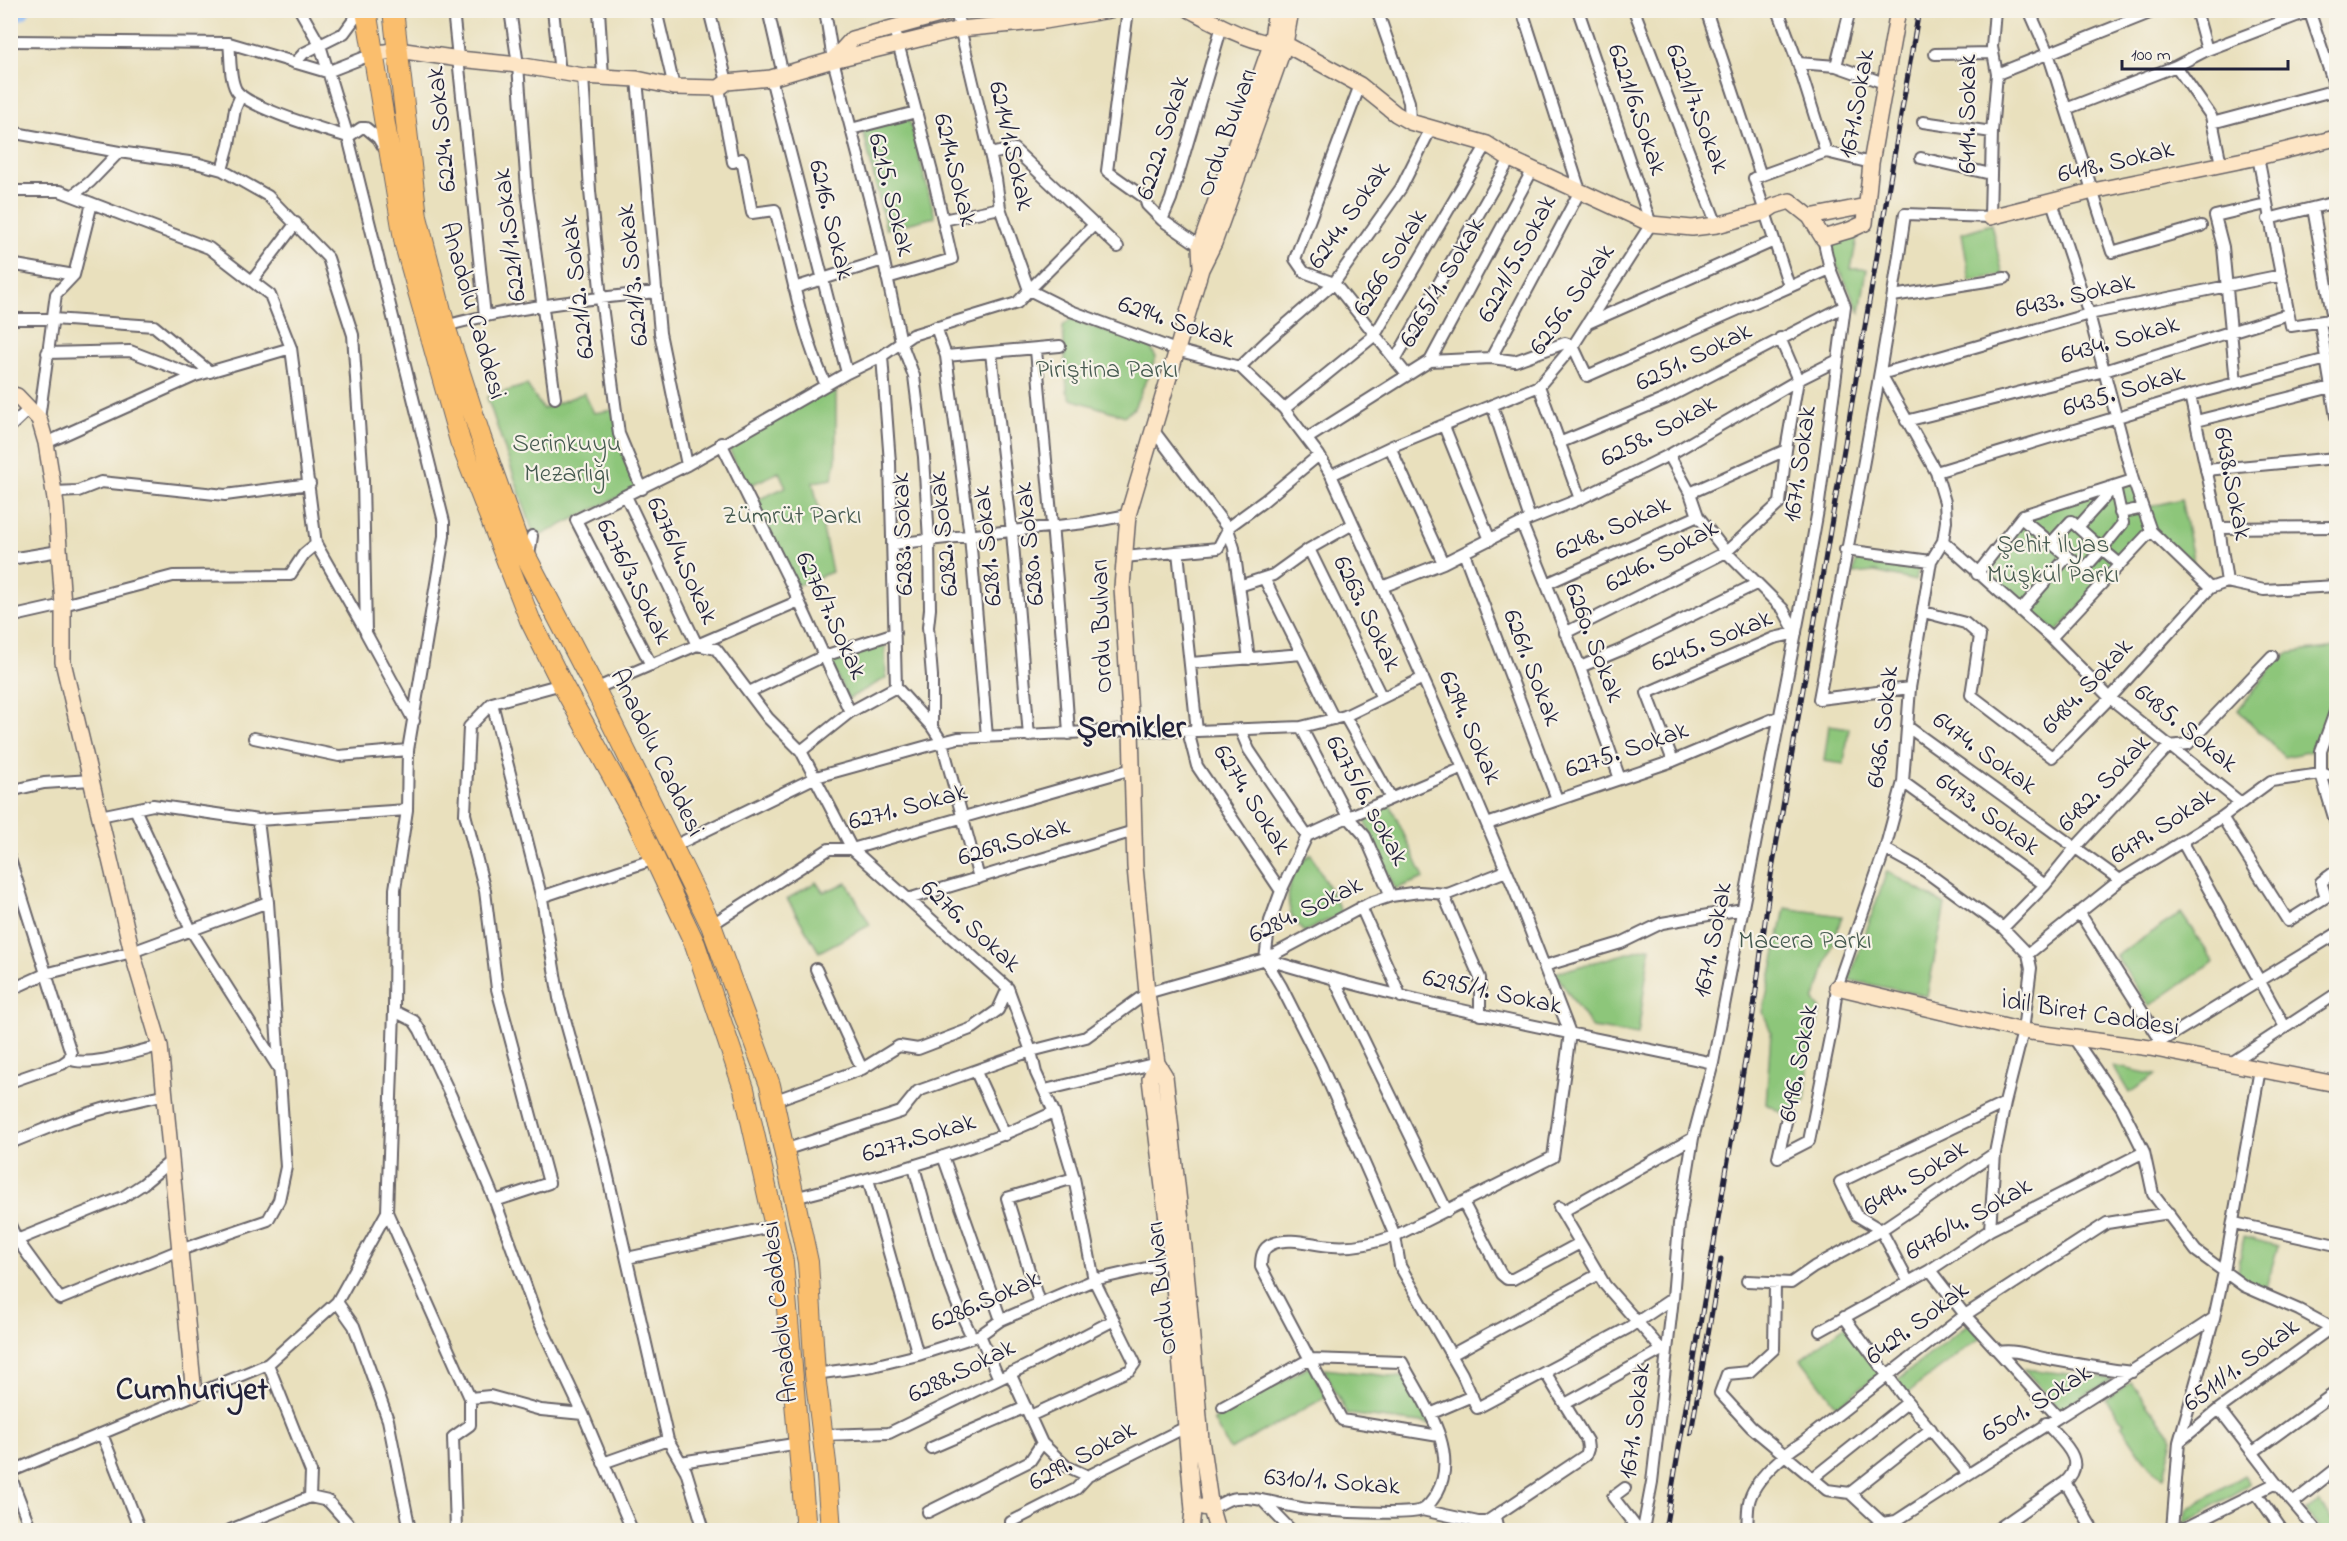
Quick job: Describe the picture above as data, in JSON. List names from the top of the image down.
{
  "streets": {
    "highway": ["Anadolu Caddesi"],
    "street": [
      "1671.Sokak",
      "6221/7.Sokak",
      "6221/6.Sokak",
      "6414. Sokak",
      "6224. Sokak",
      "Ordu Bulvarı",
      "6222. Sokak",
      "6214/1.Sokak",
      "6418. Sokak",
      "6214.Sokak",
      "6215. Sokak",
      "6244. Sokak",
      "6216. Sokak",
      "6221/1.Sokak",
      "6221/5.Sokak",
      "6266 Sokak",
      "6221/3. Sokak",
      "6265/1. Sokak",
      "6221/2. Sokak",
      "6433. Sokak",
      "6256. Sokak",
      "6294. Sokak",
      "6434. Sokak",
      "6251. Sokak",
      "6435. Sokak",
      "6258. Sokak",
      "1671. Sokak",
      "6438.Sokak",
      "6248. Sokak",
      "6283. Sokak",
      "6282. Sokak",
      "6280. Sokak",
      "6281. Sokak",
      "6246. Sokak",
      "6276/4.Sokak",
      "6276/3.Sokak",
      "6263. Sokak",
      "6276/7.Sokak",
      "6245. Sokak",
      "6260. Sokak",
      "6261. Sokak",
      "6484. Sokak",
      "6436. Sokak",
      "6485. Sokak",
      "6275. Sokak",
      "6474. Sokak",
      "6482. Sokak",
      "6274. Sokak",
      "6275/6. sokak",
      "6271. Sokak",
      "6473. Sokak",
      "6479. Sokak",
      "6269.Sokak",
      "6284. Sokak",
      "6276. Sokak",
      "6295/1. Sokak",
      "İdil Biret Caddesi",
      "6496. Sokak",
      "6277.Sokak",
      "6494. Sokak",
      "6476/4. Sokak",
      "6286.Sokak",
      "6429. Sokak",
      "6511/1. Sokak",
      "6288.Sokak",
      "6501. Sokak",
      "6299. Sokak",
      "6310/1. Sokak"
    ]
  },
  "crossings": [
    ["6221/6.Sokak", "6256. Sokak"],
    ["6414. Sokak", "6418. Sokak"],
    ["Ordu Bulvarı", "6222. Sokak"],
    ["Ordu Bulvarı", "6294. Sokak"],
    ["Ordu Bulvarı", "6271. Sokak"],
    ["Ordu Bulvarı", "6269.Sokak"],
    ["Ordu Bulvarı", "6284. Sokak"],
    ["Ordu Bulvarı", "6286.Sokak"],
    ["Ordu Bulvarı", "6299. Sokak"],
    ["Ordu Bulvarı", "6310/1. Sokak"],
    ["6214/1.Sokak", "6294. Sokak"],
    ["6214.Sokak", "6215. Sokak"],
    ["6215. Sokak", "6283. Sokak"],
    ["6244. Sokak", "6294. Sokak"],
    ["6266 Sokak", "6294. Sokak"],
    ["6265/1. Sokak", "6294. Sokak"],
    ["6433. Sokak", "6436. Sokak"],
    ["6256. Sokak", "6294. Sokak"],
    ["6256. Sokak", "6260. Sokak"],
    ["Anadolu Caddesi", "6271. Sokak"],
    ["Anadolu Caddesi", "6284. Sokak"],
    ["Anadolu Caddesi", "6277.Sokak"],
    ["Anadolu Caddesi", "6286.Sokak"],
    ["Anadolu Caddesi", "6288.Sokak"],
    ["6294. Sokak", "6258. Sokak"],
    ["6294. Sokak", "6263. Sokak"],
    ["6294. Sokak", "6275. Sokak"],
    ["6294. Sokak", "6284. Sokak"],
    ["6294. Sokak", "6295/1. Sokak"],
    ["6434. Sokak", "6436. Sokak"],
    ["6435. Sokak", "6438.Sokak"],
    ["6435. Sokak", "6436. Sokak"],
    ["6258. Sokak", "1671. Sokak"],
    ["6258. Sokak", "6246. Sokak"],
    ["6258. Sokak", "6260. Sokak"],
    ["6258. Sokak", "6261. Sokak"],
    ["1671. Sokak", "6245. Sokak"],
    ["1671. Sokak", "6275. Sokak"],
    ["1671. Sokak", "6295/1. Sokak"],
    ["6438.Sokak", "6484. Sokak"],
    ["6248. Sokak", "6260. Sokak"],
    ["6246. Sokak", "6260. Sokak"],
    ["6276/4.Sokak", "6276/3.Sokak"],
    ["6276/4.Sokak", "6276. Sokak"],
    ["6245. Sokak", "6275. Sokak"],
    ["6260. Sokak", "6275. Sokak"],
    ["6261. Sokak", "6275. Sokak"],
    ["6484. Sokak", "6436. Sokak"],
    ["6484. Sokak", "6485. Sokak"],
    ["6436. Sokak", "6485. Sokak"],
    ["6436. Sokak", "6474. Sokak"],
    ["6436. Sokak", "6473. Sokak"],
    ["6436. Sokak", "İdil Biret Caddesi"],
    ["6436. Sokak", "6496. Sokak"],
    ["6485. Sokak", "6482. Sokak"],
    ["6485. Sokak", "6479. Sokak"],
    ["6474. Sokak", "6482. Sokak"],
    ["6474. Sokak", "6479. Sokak"],
    ["6482. Sokak", "6473. Sokak"],
    ["6275/6. sokak", "6284. Sokak"],
    ["6271. Sokak", "6276. Sokak"],
    ["6269.Sokak", "6276. Sokak"],
    ["6284. Sokak", "6276. Sokak"],
    ["6284. Sokak", "6295/1. Sokak"],
    ["6276. Sokak", "6277.Sokak"],
    ["6276. Sokak", "6286.Sokak"],
    ["6276. Sokak", "6288.Sokak"],
    ["İdil Biret Caddesi", "6496. Sokak"],
    ["İdil Biret Caddesi", "6494. Sokak"]
  ],
  "districts": ["Şemikler", "Cumhuriyet"],
  "parks": [
    "Piriştina Parkı",
    "Serinkuyu Mezarlığı",
    "Zümrüt Parkı",
    "Şehit İlyas Müşkül Parkı",
    "Macera Parkı"
  ],
  "scale_bar": "100 m"
}
